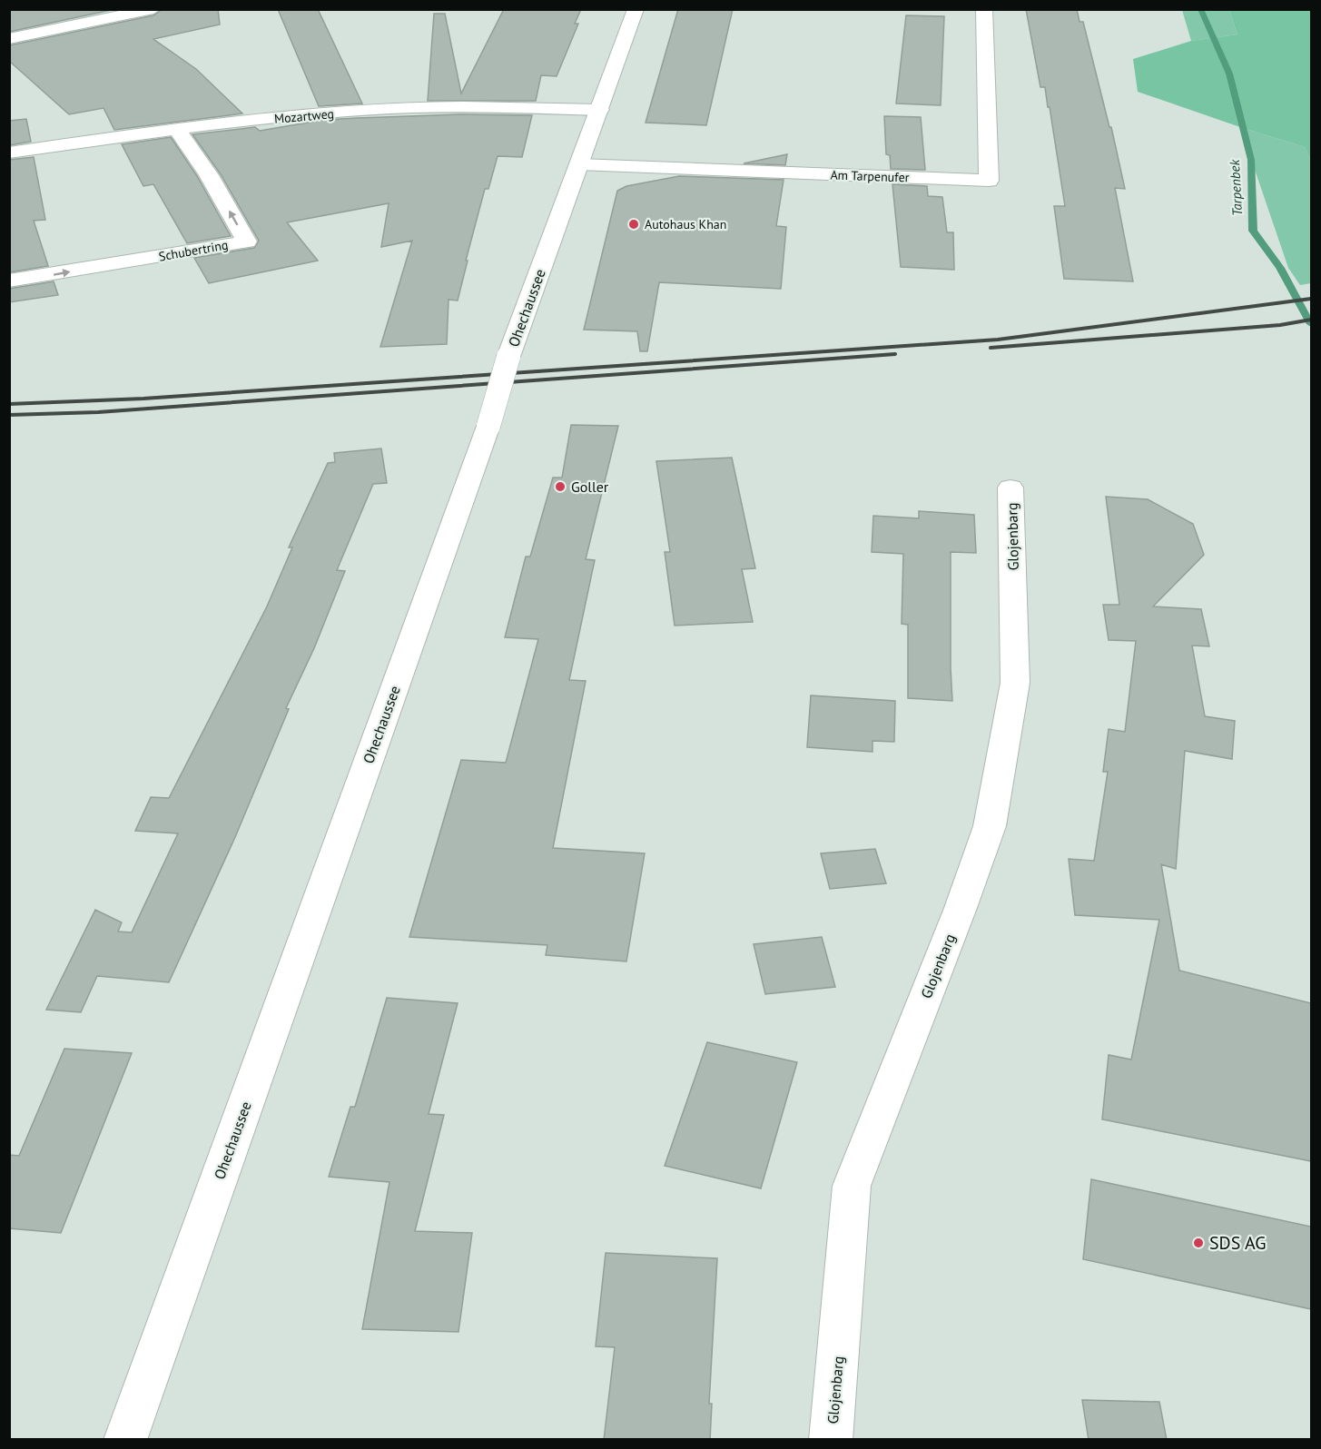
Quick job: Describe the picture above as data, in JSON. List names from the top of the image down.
{
  "streets": {
    "street": [
      "Mozartweg",
      "Am Tarpenufer",
      "Schubertring",
      "Ohechaussee",
      "Glojenbarg"
    ]
  },
  "crossings": [
    ["Mozartweg", "Schubertring"],
    ["Mozartweg", "Ohechaussee"],
    ["Am Tarpenufer", "Ohechaussee"]
  ],
  "water": ["Tarpenbek"],
  "places": ["Autohaus Khan", "Goller", "SDS AG"]
}
